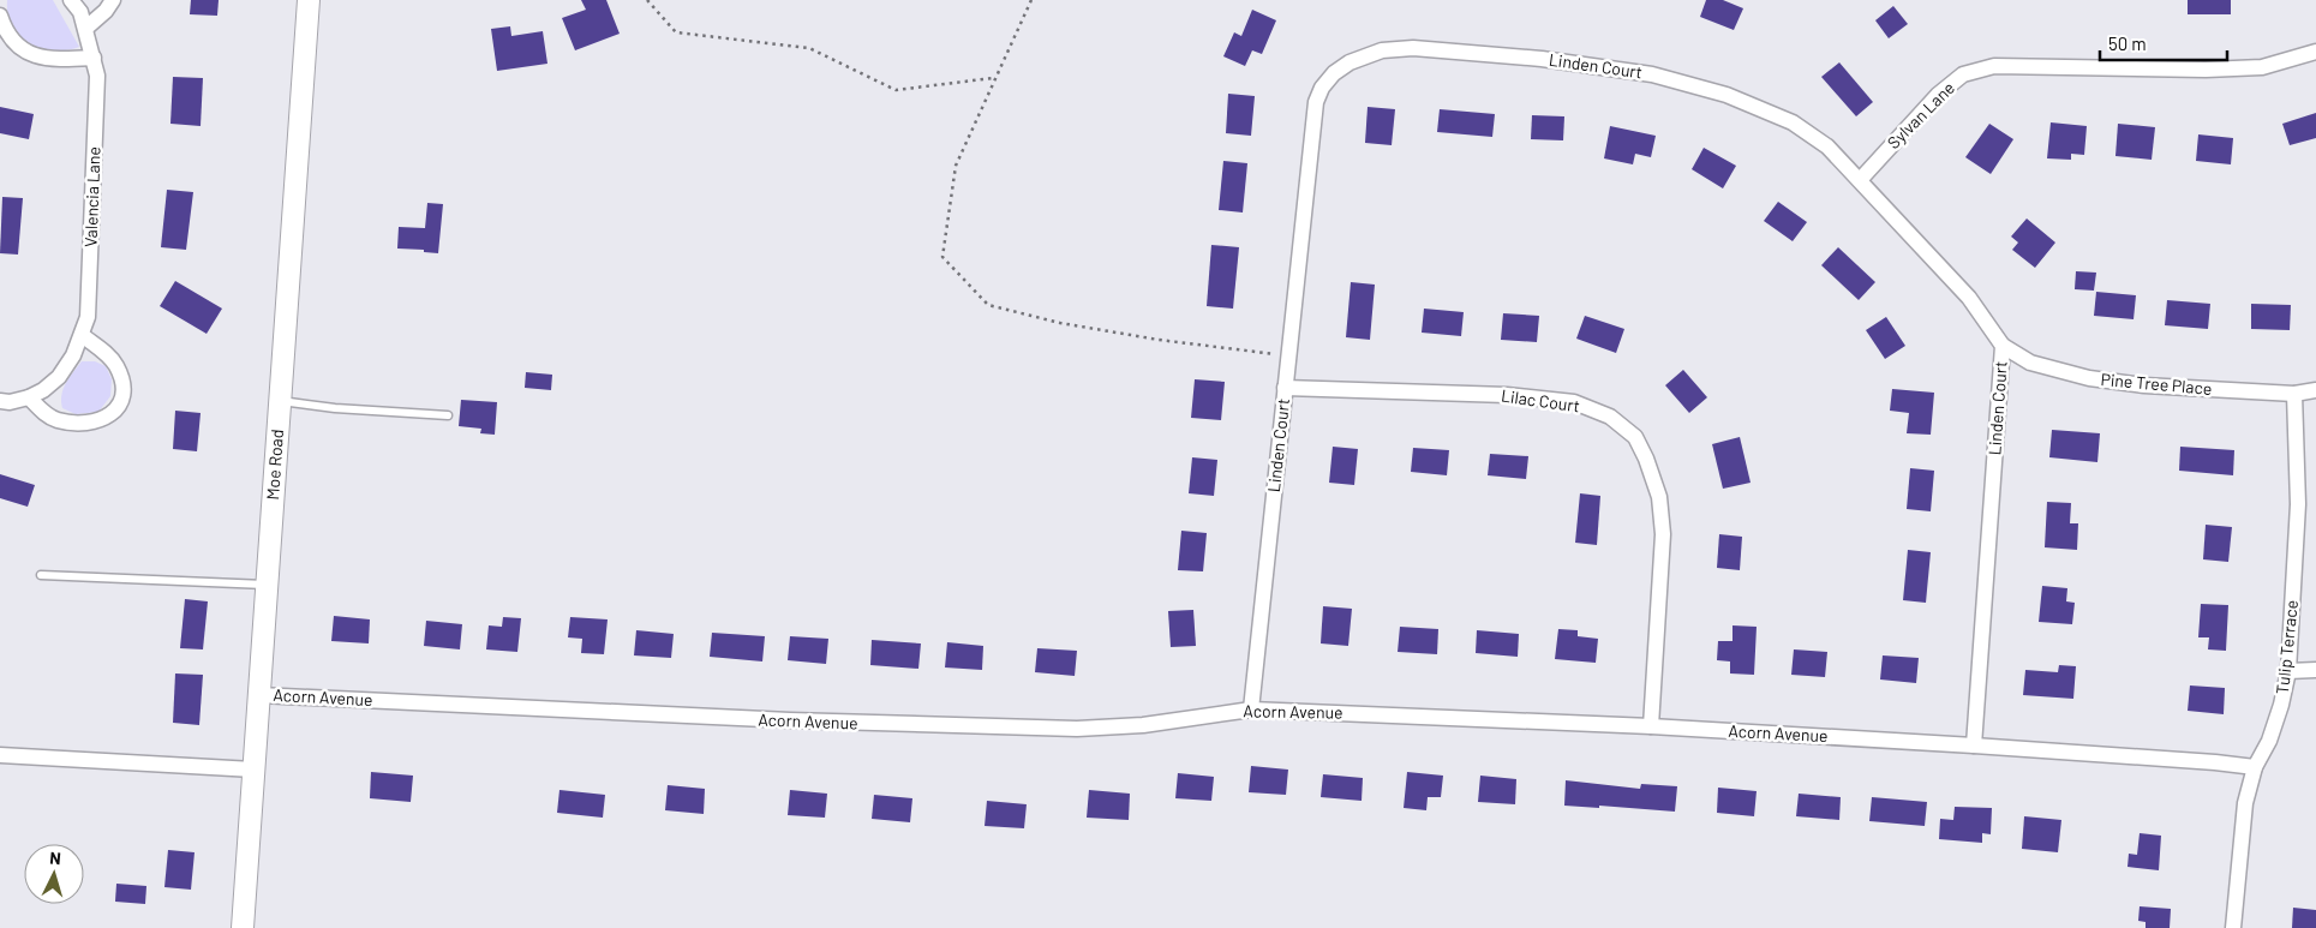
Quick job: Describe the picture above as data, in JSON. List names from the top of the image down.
{
  "streets": {
    "street": [
      "Linden Court",
      "Sylvan Lane",
      "Valencia Lane",
      "Pine Tree Place",
      "Lilac Court",
      "Moe Road",
      "Tulip Terrace",
      "Acorn Avenue"
    ]
  },
  "crossings": [
    ["Linden Court", "Sylvan Lane"],
    ["Linden Court", "Pine Tree Place"],
    ["Linden Court", "Lilac Court"],
    ["Linden Court", "Acorn Avenue"],
    ["Pine Tree Place", "Tulip Terrace"],
    ["Lilac Court", "Acorn Avenue"],
    ["Moe Road", "Acorn Avenue"],
    ["Tulip Terrace", "Acorn Avenue"]
  ],
  "scale_bar": "50 m",
  "north": "top"
}
